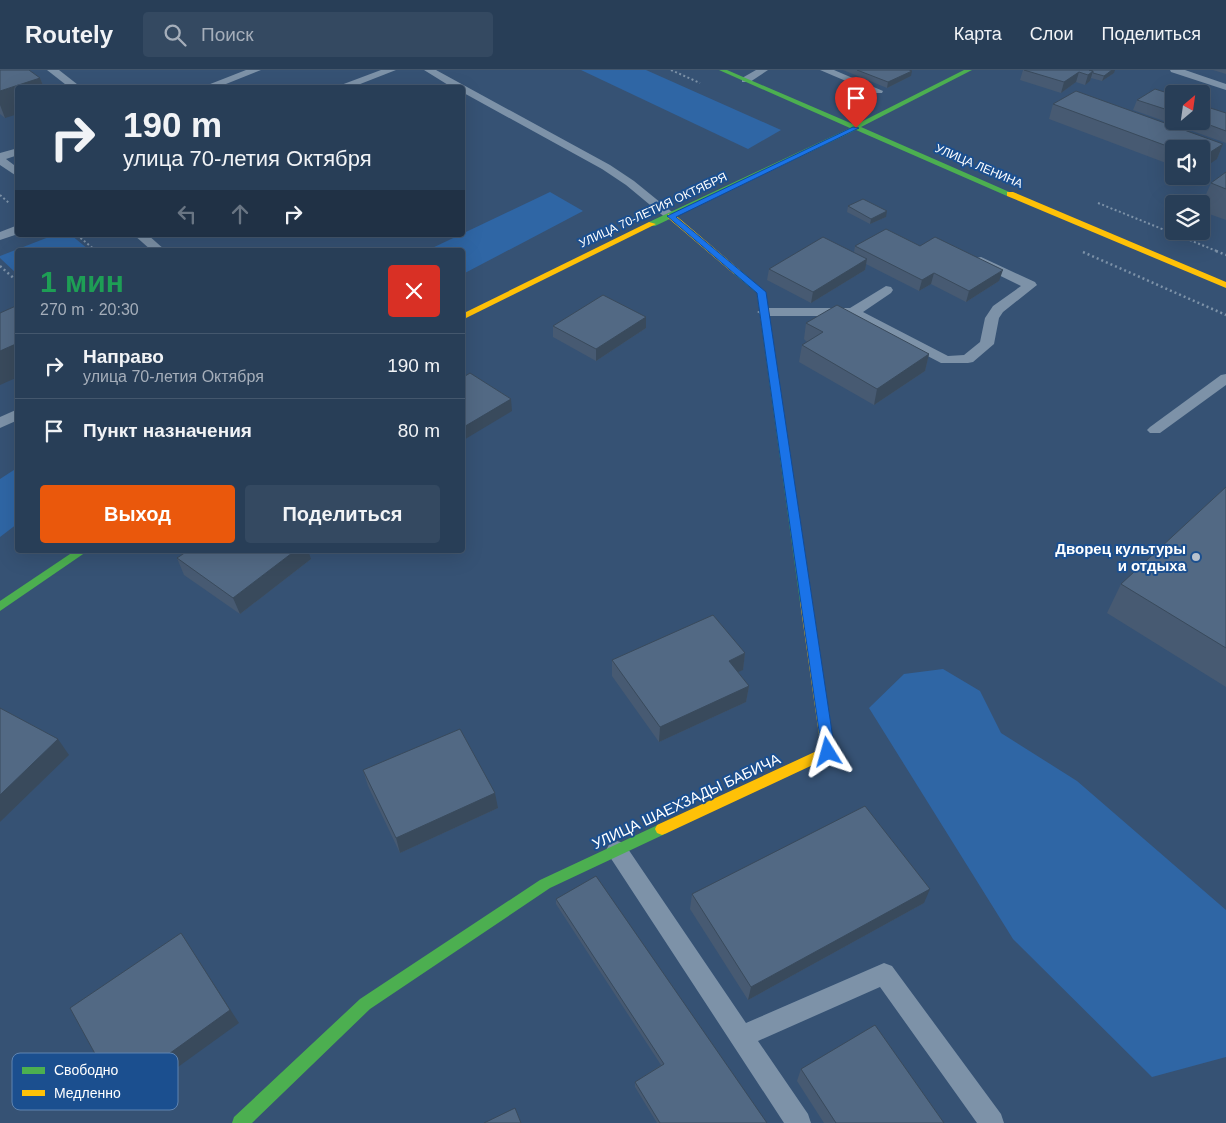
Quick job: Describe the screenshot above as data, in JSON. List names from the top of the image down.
{
  "streets": {
    "main road": ["УЛИЦА ЛЕНИНА", "УЛИЦА 70-ЛЕТИЯ ОКТЯБРЯ", "УЛИЦА ШАЕХЗАДЫ БАБИЧА"]
  },
  "crossings": [
    ["УЛИЦА ЛЕНИНА", "УЛИЦА 70-ЛЕТИЯ ОКТЯБРЯ"],
    ["УЛИЦА 70-ЛЕТИЯ ОКТЯБРЯ", "УЛИЦА ШАЕХЗАДЫ БАБИЧА"]
  ],
  "places": ["Дворец культуры и отдыха"],
  "legend": ["Свободно", "Медленно"],
  "north": "top right",
  "page": {
    "header": "Routely",
    "search": "Поиск",
    "nav": ["Карта", "Слои", "Поделиться"],
    "turn": ["190 m", "улица 70-летия Октября"],
    "heading": ["1 мин", "270 m · 20:30"],
    "list": [
      {
        "name": "Направо",
        "note": "улица 70-летия Октября",
        "value": "190 m"
      },
      {
        "name": "Пункт назначения",
        "value": "80 m"
      }
    ],
    "buttons": ["Выход", "Поделиться"]
  }
}
